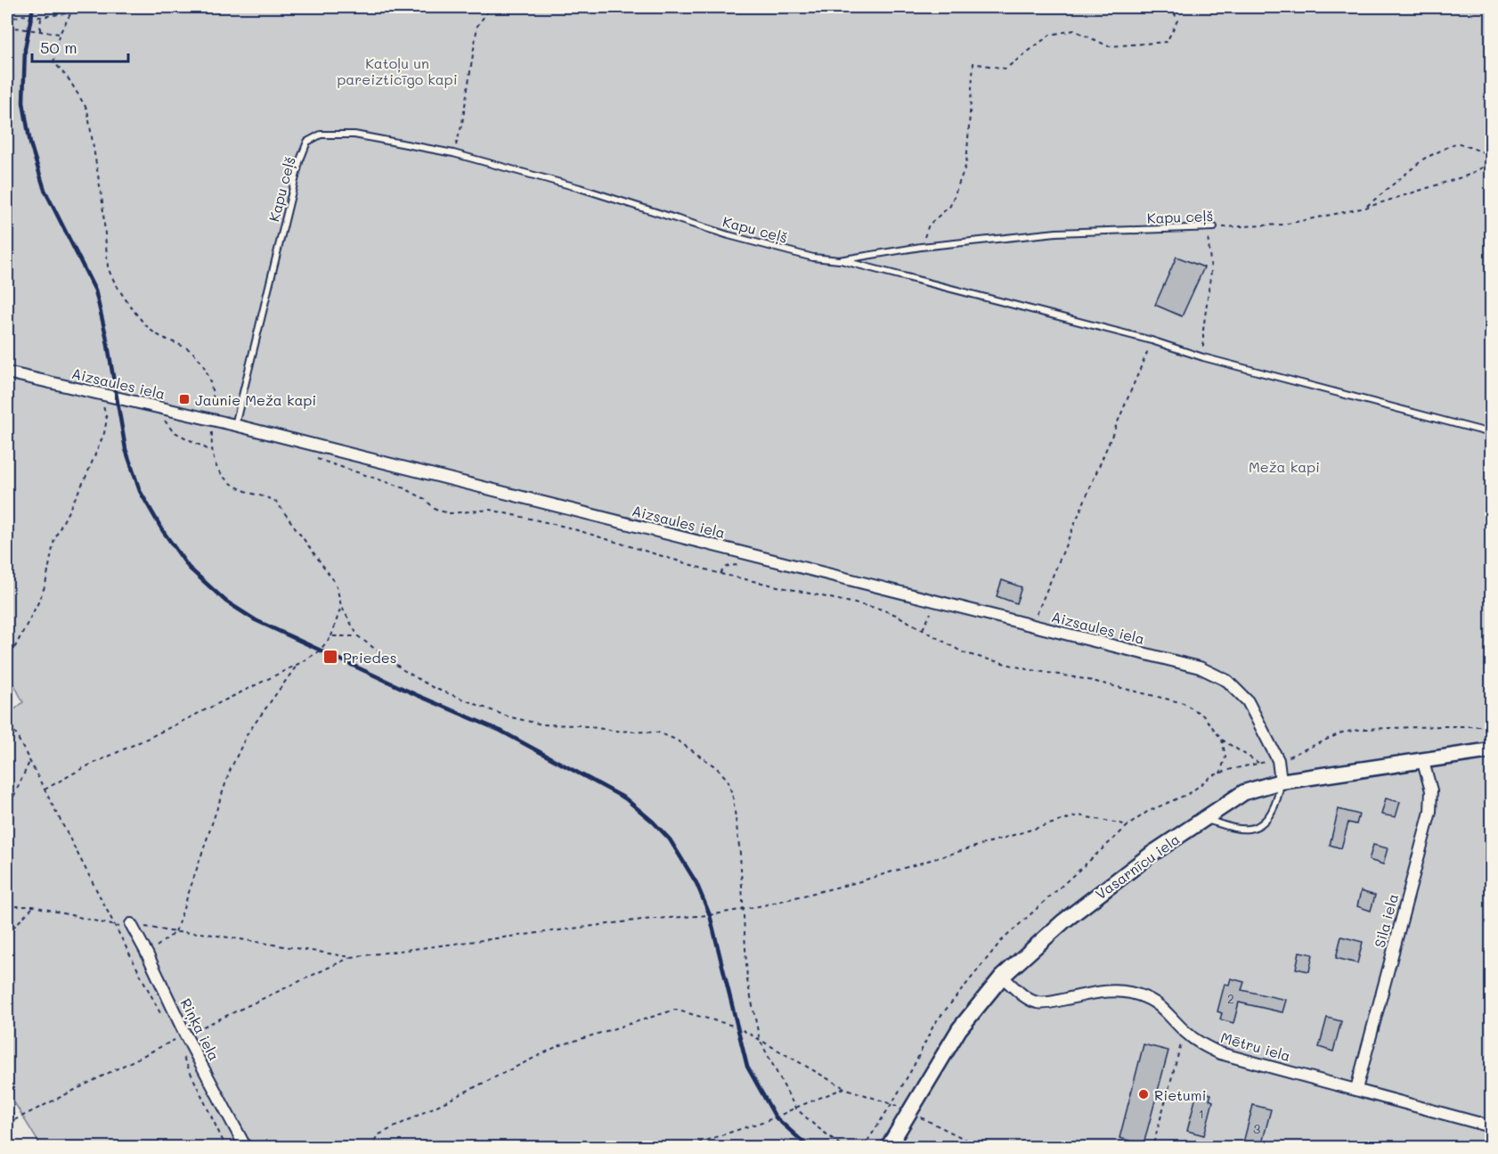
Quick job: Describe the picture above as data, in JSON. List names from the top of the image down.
{
  "streets": {
    "street": [
      "Aizsaules iela",
      "Vasarnīcu iela",
      "Sila iela",
      "Riņķa iela",
      "Mētru iela"
    ],
    "lane": ["Kapu ceļš"]
  },
  "crossings": [
    ["Kapu ceļš", "Aizsaules iela"],
    ["Aizsaules iela", "Vasarnīcu iela"],
    ["Vasarnīcu iela", "Sila iela"],
    ["Vasarnīcu iela", "Mētru iela"],
    ["Sila iela", "Mētru iela"]
  ],
  "parks": ["Katoļu un pareizticīgo kapi", "Meža kapi"],
  "places": {
    "transit": ["Jaunie Meža kapi", "Priedes"],
    "other": ["Rietumi"]
  },
  "house_numbers": ["2", "1", "3"],
  "scale_bar": "50 m"
}
